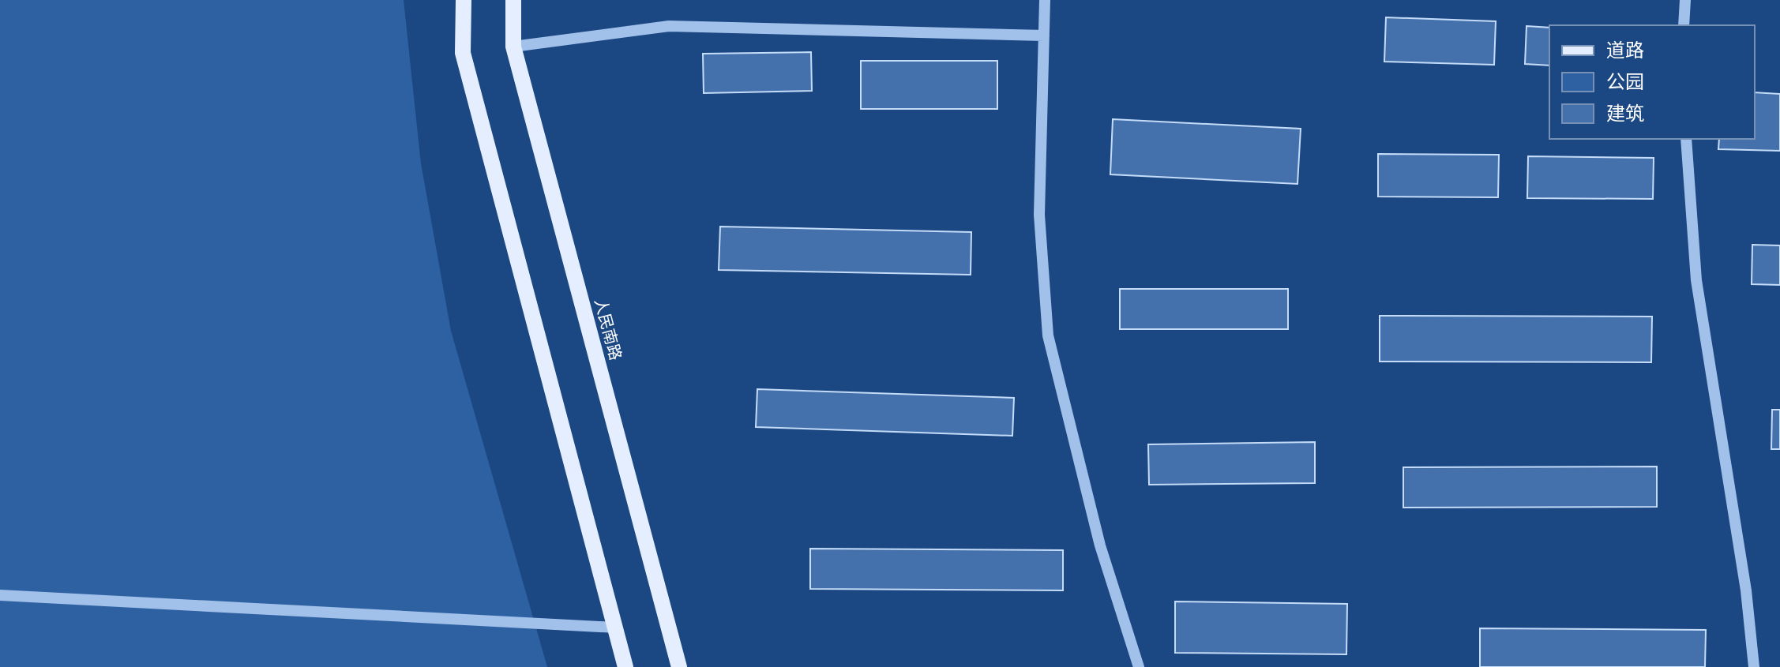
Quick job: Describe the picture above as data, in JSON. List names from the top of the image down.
{
  "streets": {
    "main road": ["人民南路"]
  },
  "legend": ["道路", "公园", "建筑"]
}
